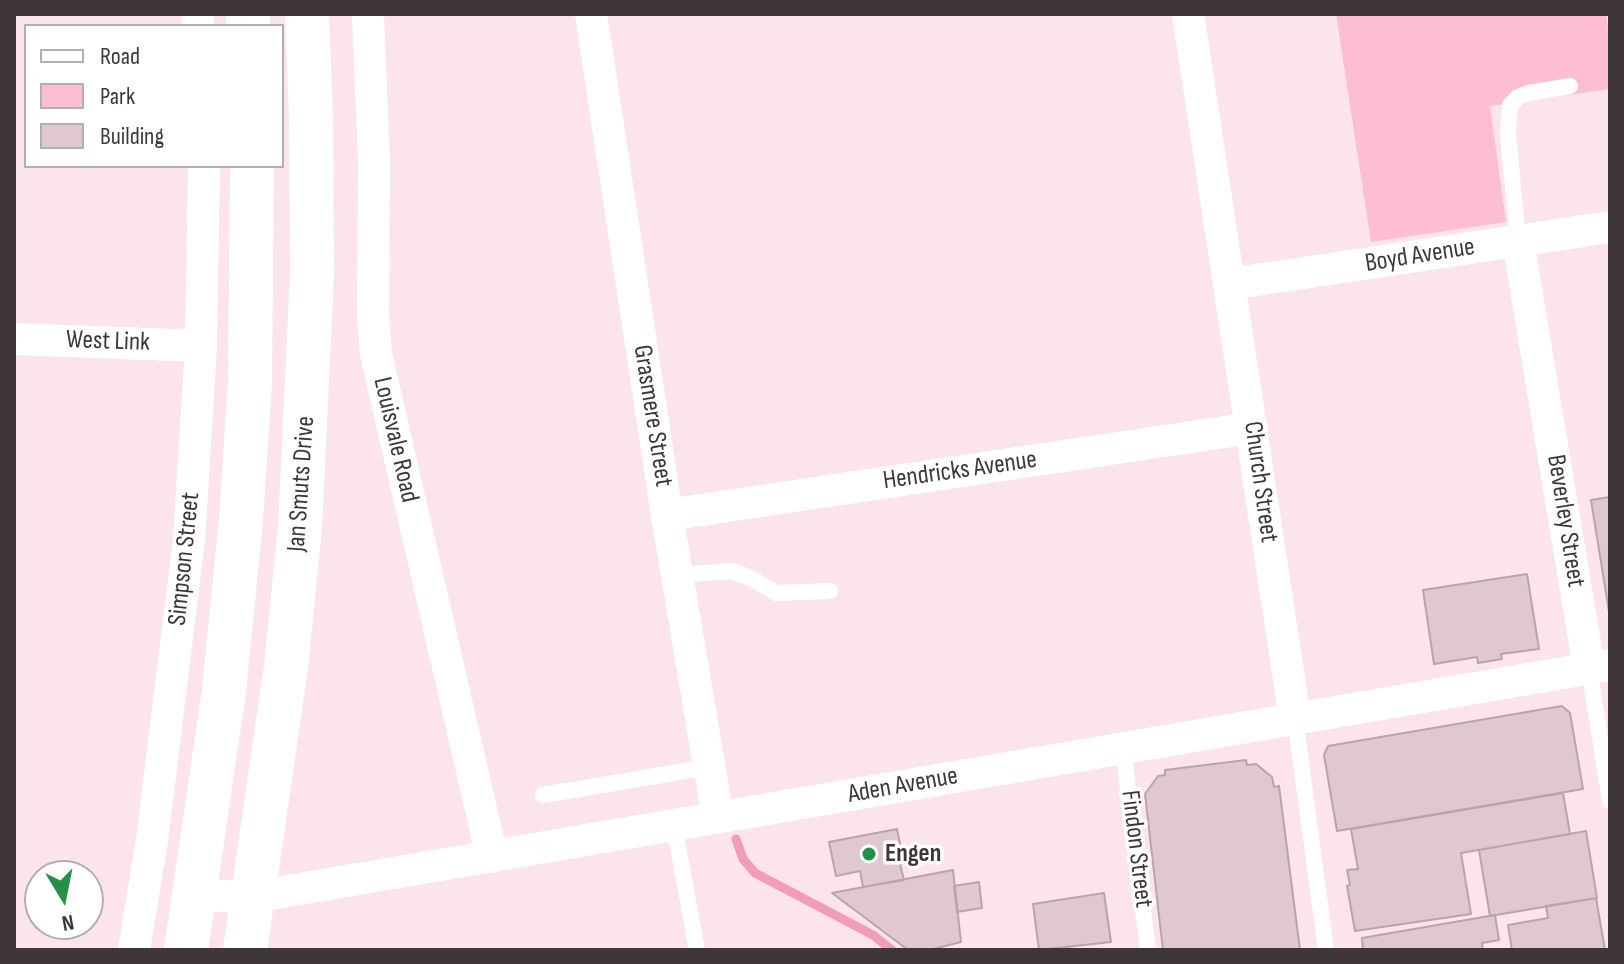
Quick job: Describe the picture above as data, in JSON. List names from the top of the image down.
{
  "streets": {
    "main road": ["Jan Smuts Drive"],
    "street": [
      "Boyd Avenue",
      "West Link",
      "Grasmere Street",
      "Louisvale Road",
      "Hendricks Avenue",
      "Church Street",
      "Beverley Street",
      "Simpson Street",
      "Aden Avenue"
    ],
    "lane": ["Findon Street"]
  },
  "crossings": [
    ["Boyd Avenue", "Church Street"],
    ["Boyd Avenue", "Beverley Street"],
    ["West Link", "Simpson Street"],
    ["Grasmere Street", "Hendricks Avenue"],
    ["Grasmere Street", "Aden Avenue"],
    ["Louisvale Road", "Aden Avenue"],
    ["Hendricks Avenue", "Church Street"],
    ["Church Street", "Aden Avenue"],
    ["Jan Smuts Drive", "Aden Avenue"],
    ["Beverley Street", "Aden Avenue"],
    ["Aden Avenue", "Findon Street"]
  ],
  "places": ["Engen"],
  "legend": ["Road", "Park", "Building"],
  "north": "bottom"
}
